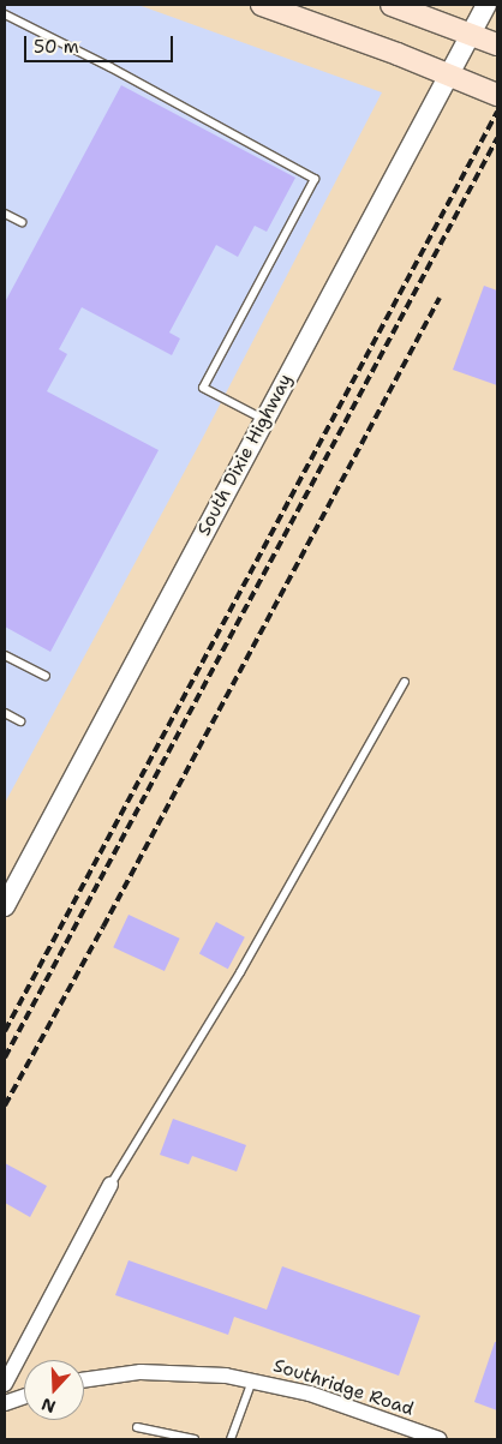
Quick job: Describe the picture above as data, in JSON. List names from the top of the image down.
{
  "streets": {
    "street": ["South Dixie Highway", "Southridge Road"]
  },
  "scale_bar": "50 m",
  "north": "bottom"
}
